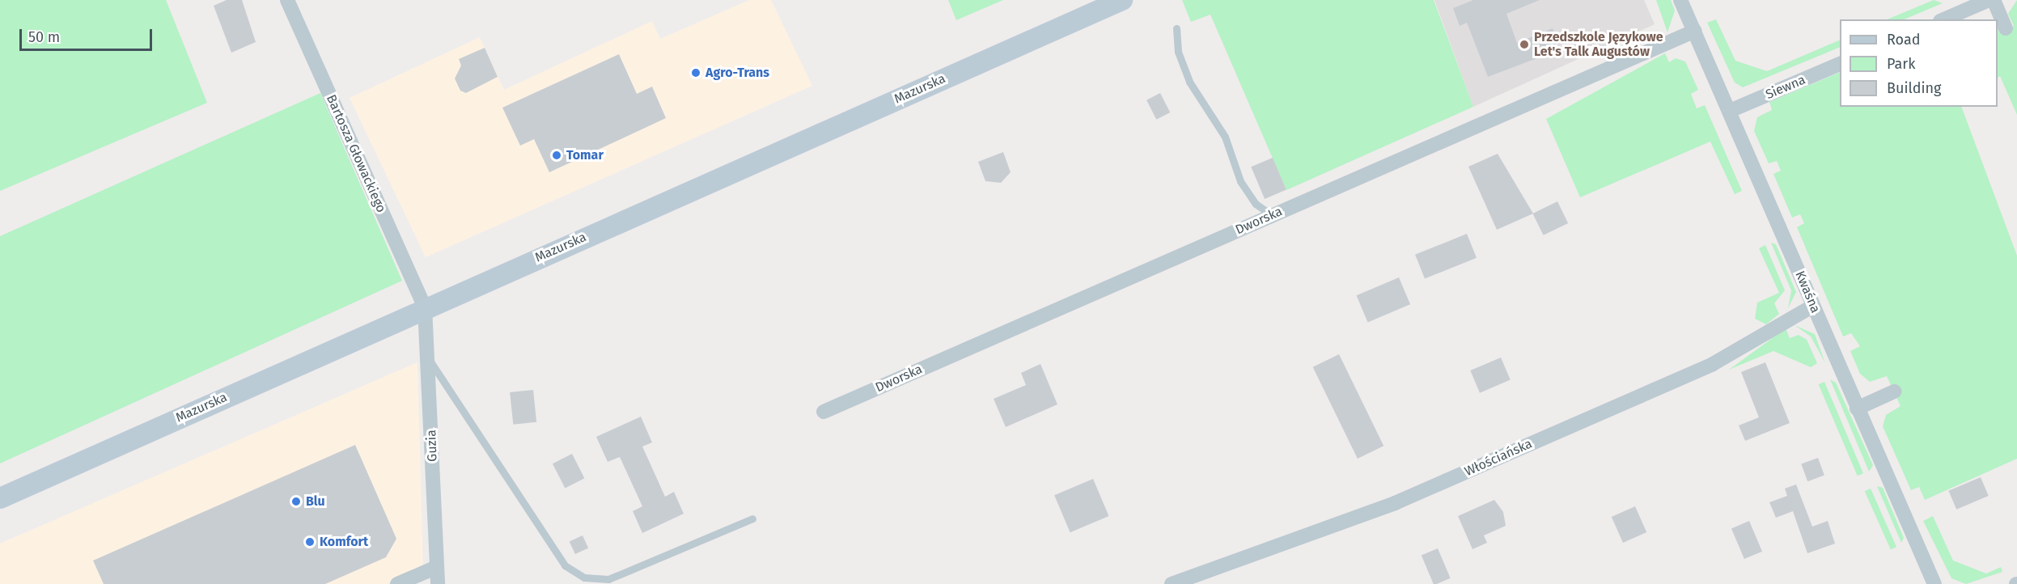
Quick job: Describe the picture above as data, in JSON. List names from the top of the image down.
{
  "streets": {
    "main road": ["Mazurska"],
    "street": [
      "Siewna",
      "Bartosza Głowackiego",
      "Dworska",
      "Kwaśna",
      "Guzia",
      "Włościańska"
    ]
  },
  "crossings": [
    ["Siewna", "Kwaśna"],
    ["Mazurska", "Bartosza Głowackiego"],
    ["Mazurska", "Guzia"],
    ["Bartosza Głowackiego", "Guzia"],
    ["Dworska", "Kwaśna"],
    ["Kwaśna", "Włościańska"]
  ],
  "places": [
    "Przedszkole Językowe Let's Talk Augustów",
    "Agro-Trans",
    "Tomar",
    "Blu",
    "Komfort"
  ],
  "legend": ["Road", "Park", "Building"],
  "scale_bar": "50 m"
}
